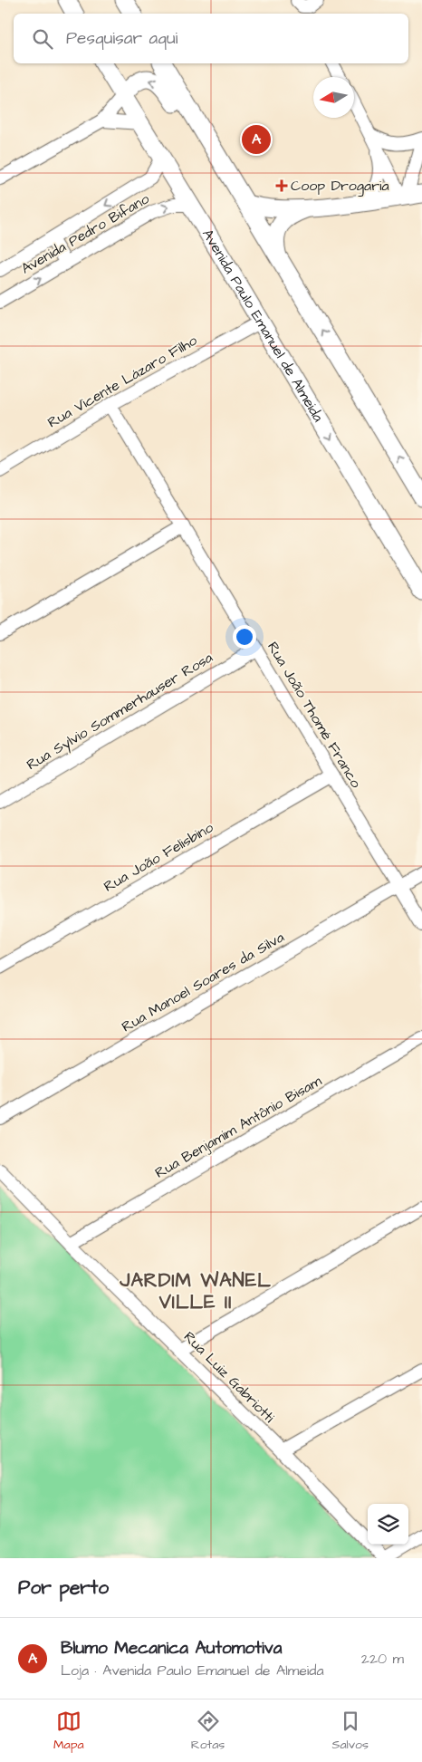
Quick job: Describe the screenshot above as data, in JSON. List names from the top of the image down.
{
  "streets": {
    "main road": ["Avenida Paulo Emanuel de Almeida"],
    "street": [
      "Avenida Pedro Bifano",
      "Rua Vicente Lázaro Filho",
      "Rua Sylvio Sommerhauser Rosa",
      "Rua João Thomé Franco",
      "Rua João Felisbino",
      "Rua Manoel Soares da Silva",
      "Rua Benjamim Antônio Bisam",
      "Rua Luiz Gabriotti"
    ]
  },
  "crossings": [
    ["Avenida Pedro Bifano", "Avenida Paulo Emanuel de Almeida"],
    ["Avenida Paulo Emanuel de Almeida", "Rua Vicente Lázaro Filho"],
    ["Rua Vicente Lázaro Filho", "Rua João Thomé Franco"],
    ["Rua Sylvio Sommerhauser Rosa", "Rua João Thomé Franco"],
    ["Rua João Thomé Franco", "Rua João Felisbino"],
    ["Rua João Thomé Franco", "Rua Manoel Soares da Silva"],
    ["Rua Benjamim Antônio Bisam", "Rua Luiz Gabriotti"]
  ],
  "districts": ["JARDIM WANEL VILLE II"],
  "places": {
    "health": ["Coop Drogaria"]
  },
  "north": "left",
  "page": {
    "search": "Pesquisar aqui",
    "pins": "A",
    "heading": "Por perto",
    "list": [
      {
        "mark": "A",
        "name": "Blumo Mecanica Automotiva",
        "note": "Loja · Avenida Paulo Emanuel de Almeida",
        "value": "220 m"
      }
    ],
    "nav": ["Mapa", "Rotas", "Salvos"]
  }
}
